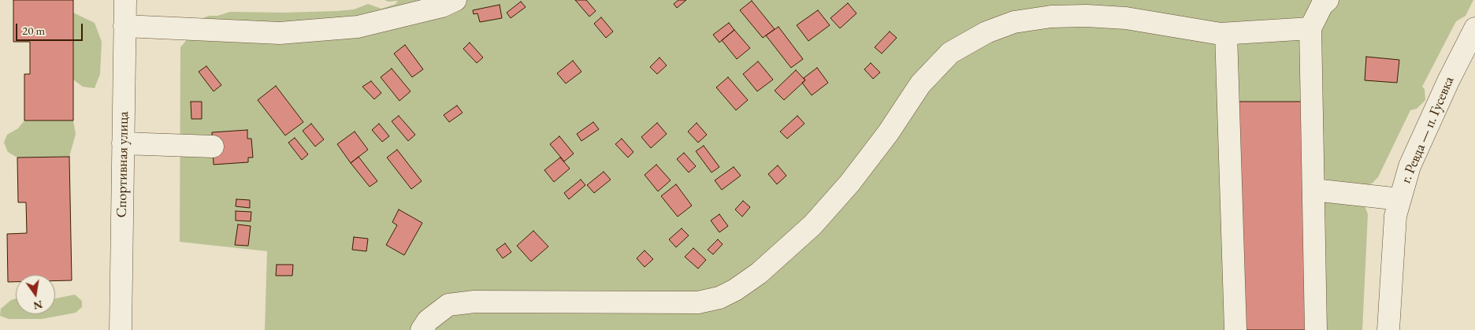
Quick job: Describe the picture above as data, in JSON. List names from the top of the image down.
{
  "streets": {
    "street": ["г. Ревда — п. Гусевка", "Спортивная улица"]
  },
  "scale_bar": "20 m",
  "north": "bottom"
}
